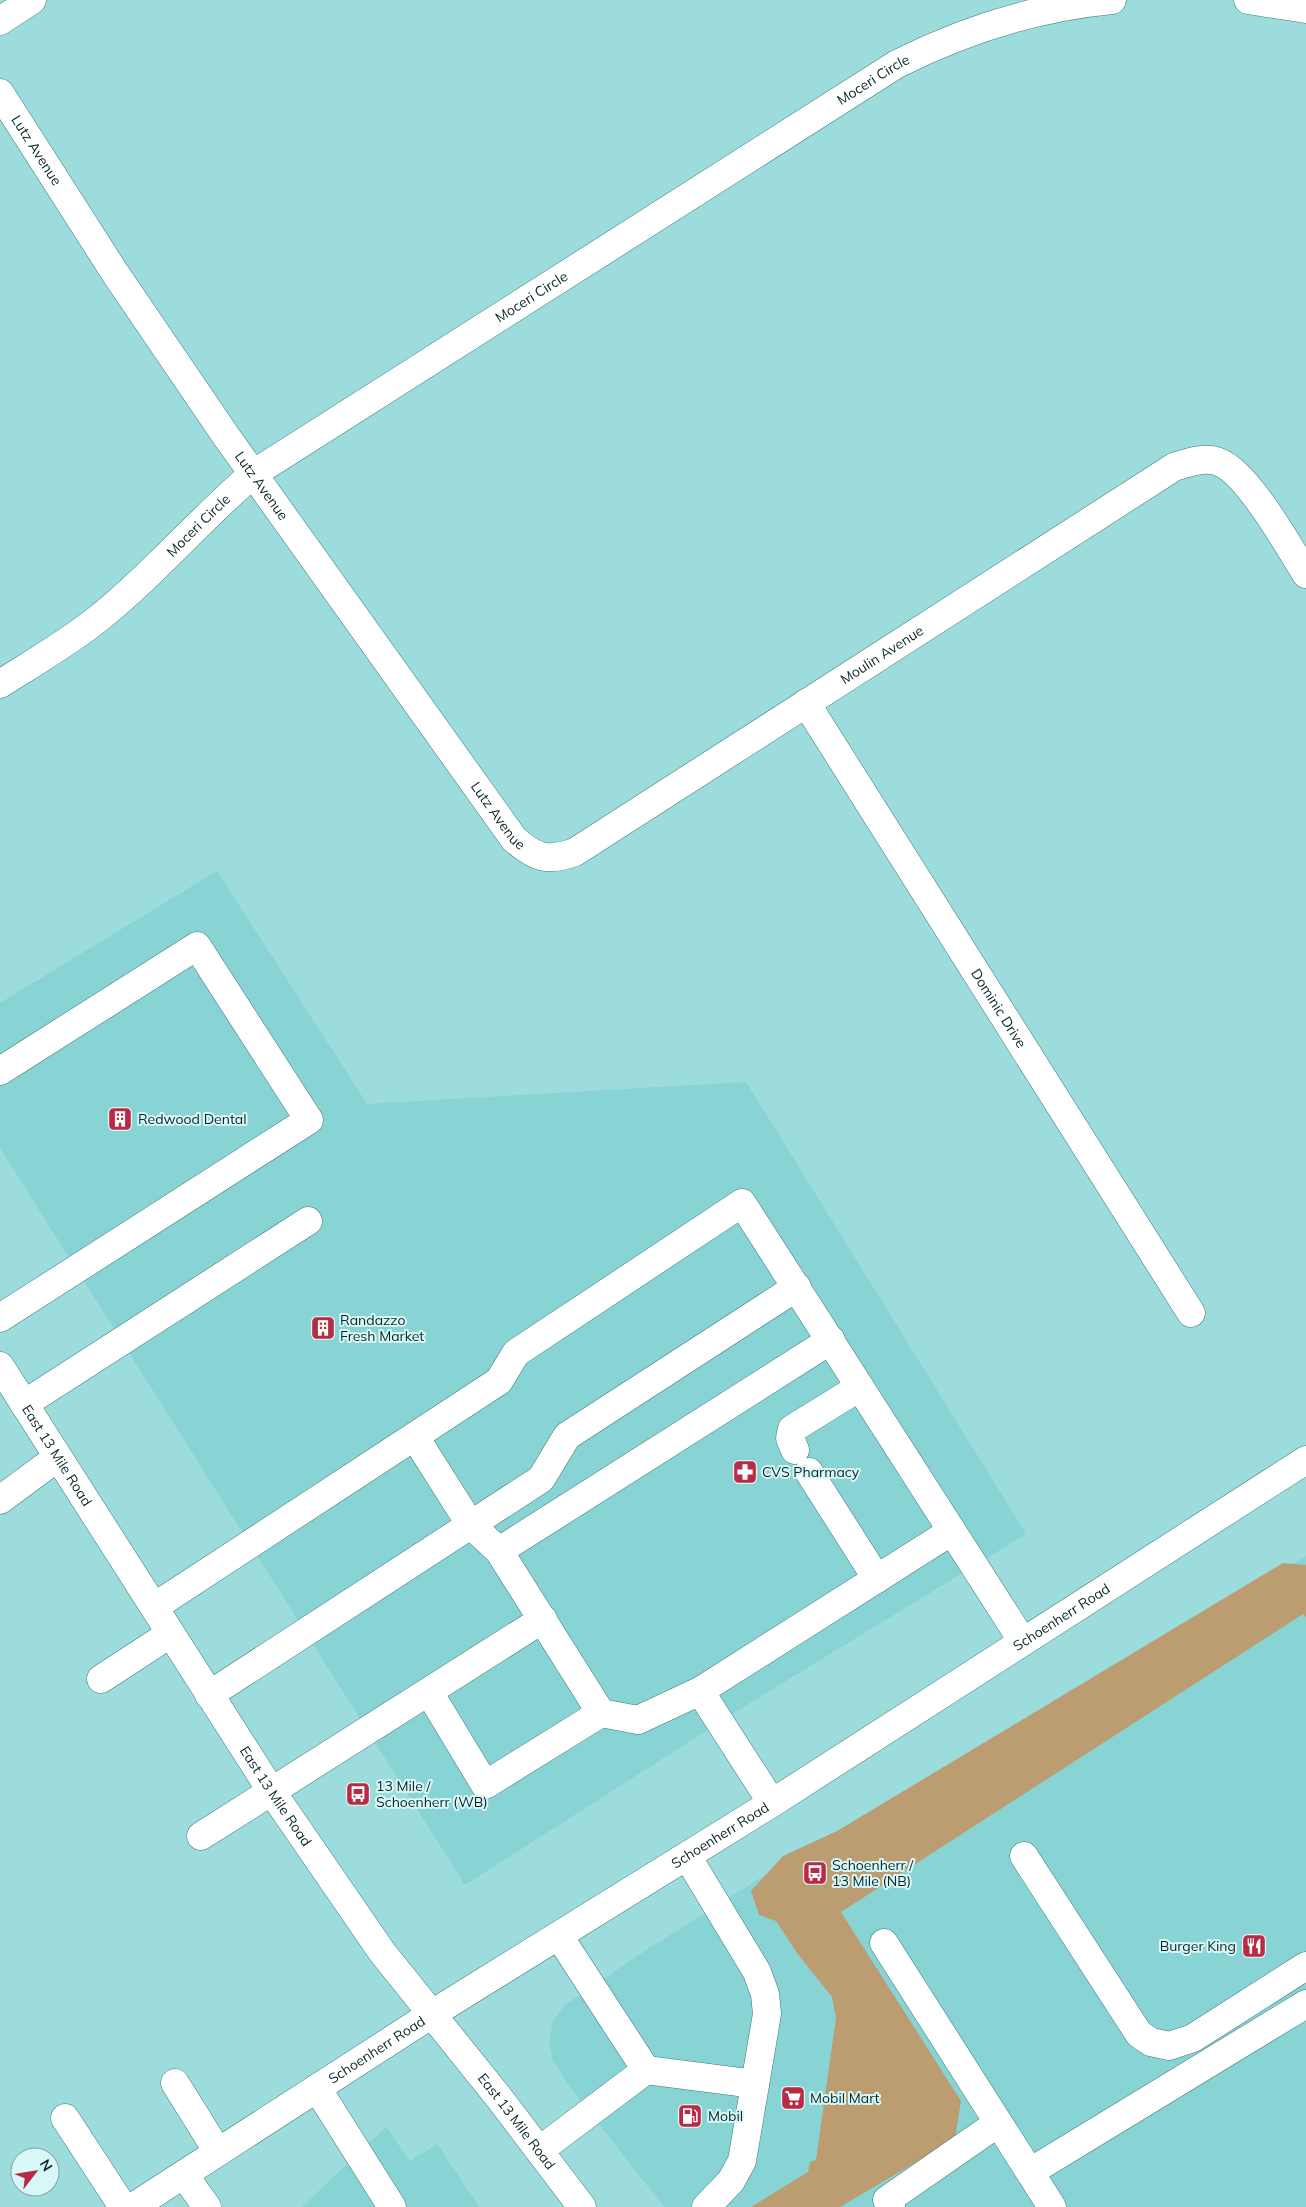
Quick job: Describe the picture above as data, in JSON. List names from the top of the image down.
{
  "streets": {
    "street": [
      "Moceri Circle",
      "Lutz Avenue",
      "Moulin Avenue",
      "Dominic Drive",
      "East 13 Mile Road",
      "Schoenherr Road"
    ]
  },
  "crossings": [
    ["Moceri Circle", "Lutz Avenue"],
    ["Lutz Avenue", "Moulin Avenue"],
    ["Moulin Avenue", "Dominic Drive"],
    ["East 13 Mile Road", "Schoenherr Road"]
  ],
  "places": {
    "building": ["Redwood Dental", "Randazzo Fresh Market"],
    "pharmacy": ["CVS Pharmacy"],
    "bus stop": ["13 Mile / Schoenherr (WB)", "Schoenherr / 13 Mile (NB)"],
    "restaurant": ["Burger King"],
    "supermarket": ["Mobil Mart"],
    "fuel station": ["Mobil"]
  },
  "north": "top right"
}
